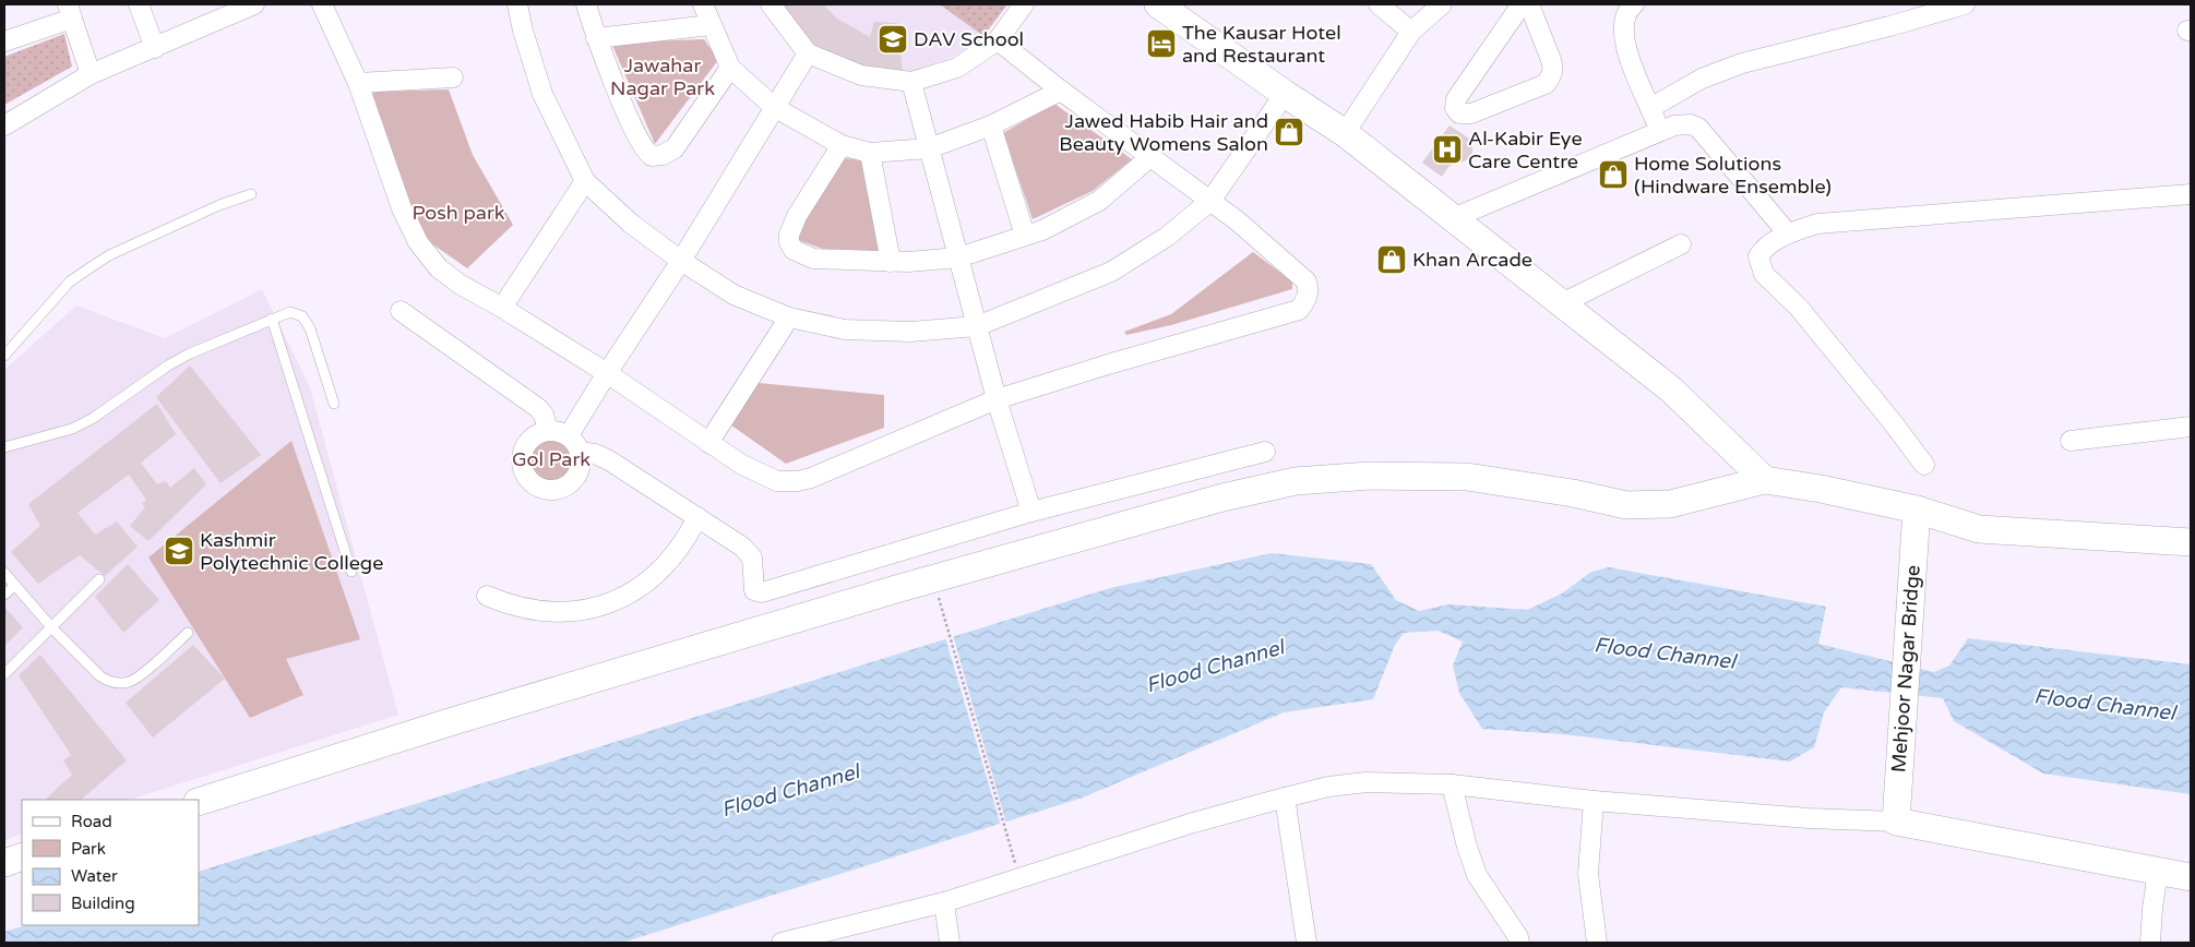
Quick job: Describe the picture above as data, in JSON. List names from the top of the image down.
{
  "streets": {
    "main road": ["Mehjoor Nagar Bridge"]
  },
  "water": ["Flood Channel"],
  "parks": ["Jawahar Nagar Park", "Posh park", "Gol Park"],
  "places": {
    "school or university": ["DAV School", "Kashmir Polytechnic College"],
    "hotel": ["The Kausar Hotel and Restaurant"],
    "shop": ["Jawed Habib Hair and Beauty Womens Salon", "Home Solutions (Hindware Ensemble)", "Khan Arcade"],
    "hospital": ["Al-Kabir Eye Care Centre"]
  },
  "legend": [
    "Road",
    "Park",
    "Water",
    "Building"
  ]
}
